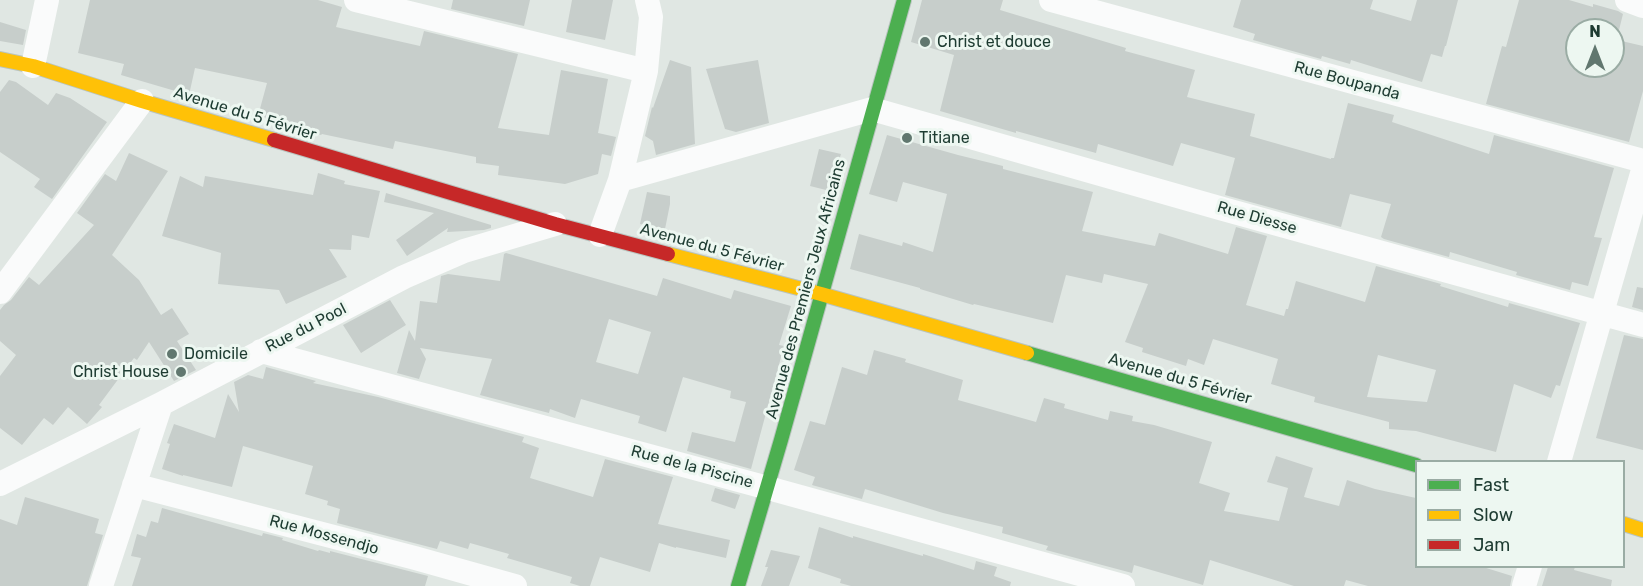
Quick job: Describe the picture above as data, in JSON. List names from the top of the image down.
{
  "streets": {
    "street": [
      "Rue Boupanda",
      "Avenue du 5 Février",
      "Rue Diesse",
      "Avenue des Premiers Jeux Africains",
      "Rue du Pool",
      "Rue de la Piscine",
      "Rue Mossendjo"
    ]
  },
  "crossings": [
    ["Avenue du 5 Février", "Avenue des Premiers Jeux Africains"],
    ["Avenue du 5 Février", "Rue du Pool"],
    ["Rue Diesse", "Avenue des Premiers Jeux Africains"],
    ["Avenue des Premiers Jeux Africains", "Rue de la Piscine"],
    ["Rue du Pool", "Rue de la Piscine"]
  ],
  "places": [
    "Christ et douce",
    "Titiane",
    "Domicile",
    "Christ House"
  ],
  "legend": ["Fast", "Slow", "Jam"],
  "north": "top"
}
